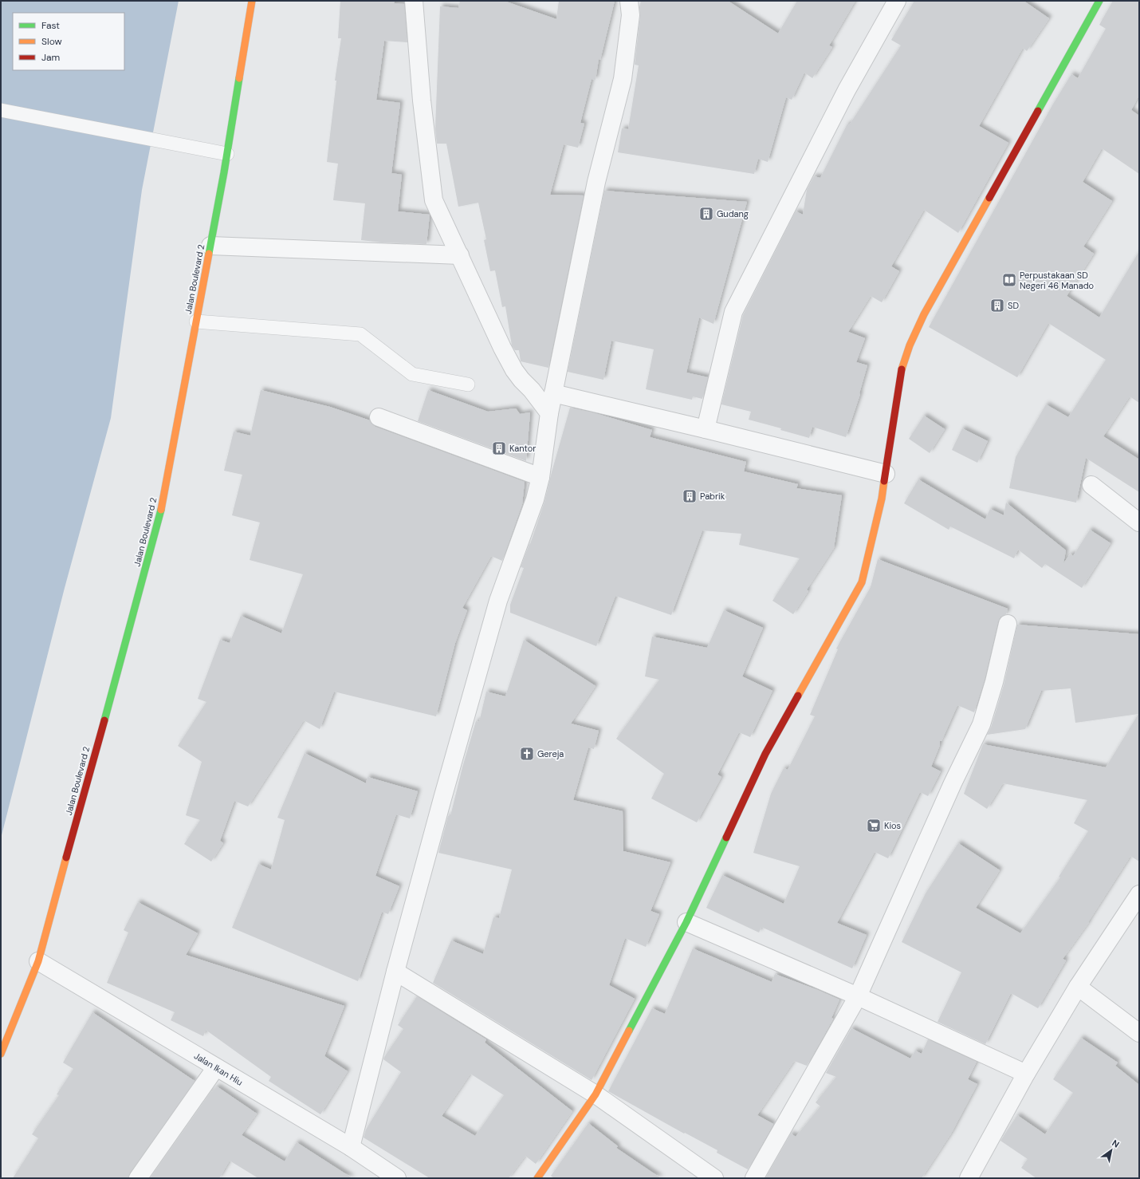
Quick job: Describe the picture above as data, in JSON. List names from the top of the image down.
{
  "streets": {
    "street": ["Jalan Boulevard 2", "Jalan Ikan Hiu"]
  },
  "crossings": [
    ["Jalan Boulevard 2", "Jalan Ikan Hiu"]
  ],
  "places": {
    "building": [
      "Gudang",
      "SD",
      "Kantor",
      "Pabrik"
    ],
    "library": ["Perpustakaan SD Negeri 46 Manado"],
    "church": ["Gereja"],
    "supermarket": ["Kios"]
  },
  "legend": ["Fast", "Slow", "Jam"],
  "north": "top right"
}
